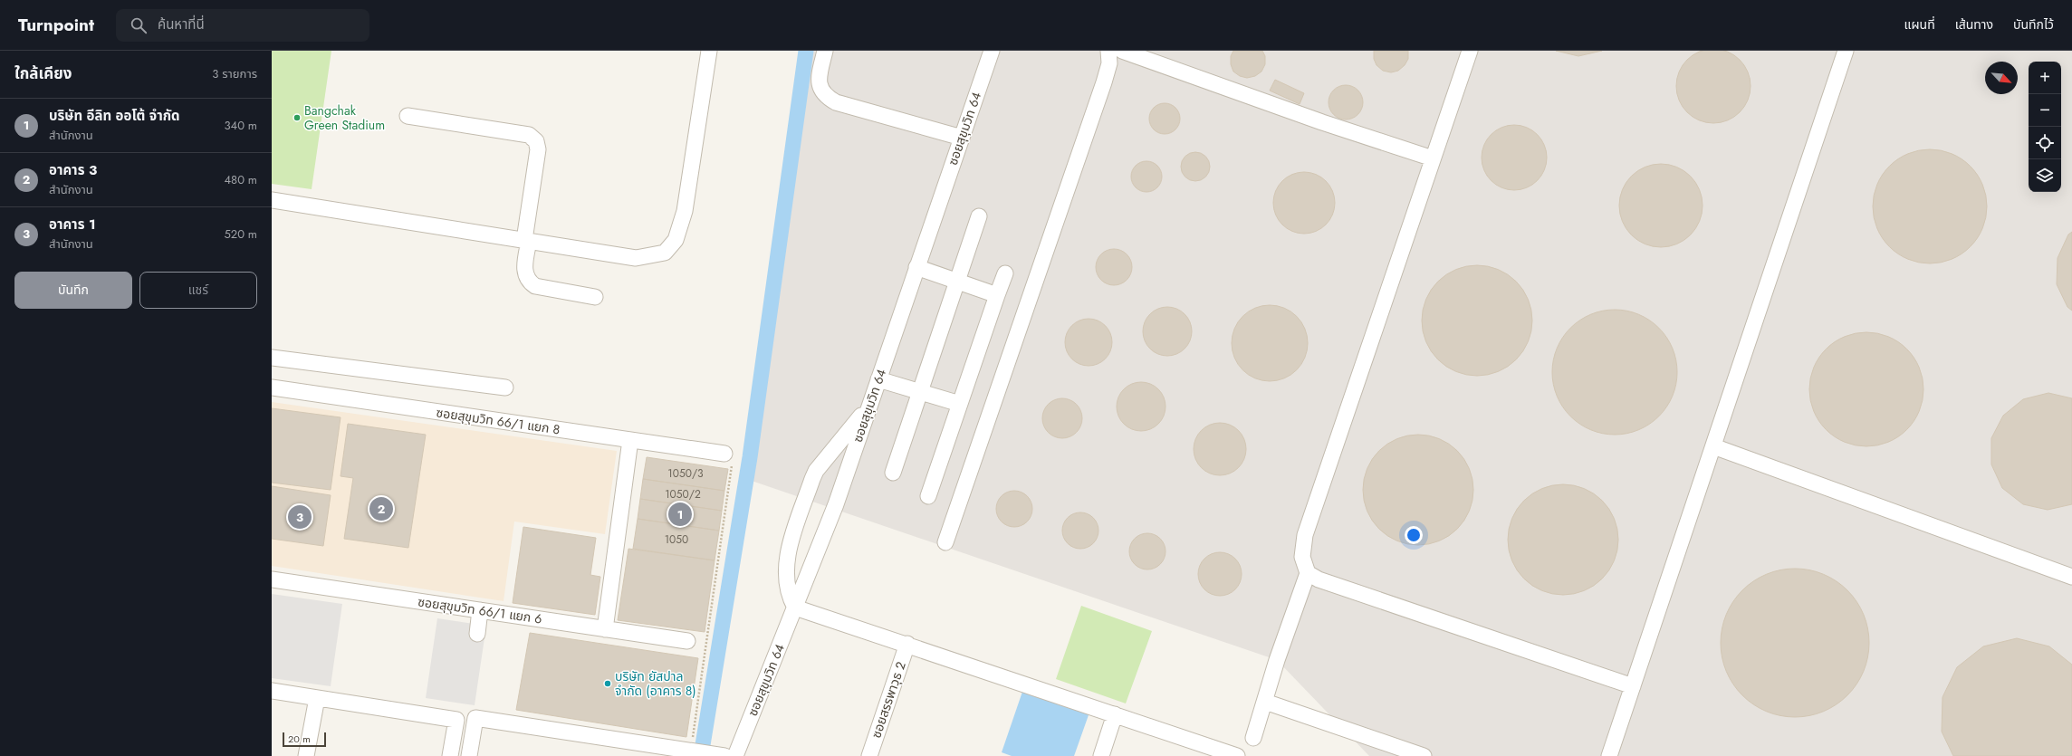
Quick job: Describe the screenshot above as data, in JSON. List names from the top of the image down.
{
  "streets": {
    "street": [
      "ซอยสุขุมวิท 64",
      "ซอยสุขุมวิท 66/1 แยก 8",
      "ซอยสุขุมวิท 66/1 แยก 6",
      "ซอยสรรพาวุธ 2"
    ]
  },
  "places": ["Bangchak Green Stadium", "บริษัท ยัสปาล จำกัด (อาคาร 8)"],
  "house_numbers": ["1050/3", "1050/2", "1050"],
  "scale_bar": "20 m",
  "north": "bottom right",
  "page": {
    "header": "Turnpoint",
    "search": "ค้นหาที่นี่",
    "nav": ["แผนที่", "เส้นทาง", "บันทึกไว้"],
    "heading": ["ใกล้เคียง", "3 รายการ"],
    "map_buttons": ["+", "−"],
    "list": [
      {
        "mark": "1",
        "name": "บริษัท อีลิท ออโต้ จำกัด",
        "note": "สำนักงาน",
        "value": "340 m"
      },
      {
        "mark": "2",
        "name": "อาคาร 3",
        "note": "สำนักงาน",
        "value": "480 m"
      },
      {
        "mark": "3",
        "name": "อาคาร 1",
        "note": "สำนักงาน",
        "value": "520 m"
      }
    ],
    "buttons": ["บันทึก", "แชร์"],
    "pins": ["2", "1", "3"],
    "scale": "20 m"
  }
}
